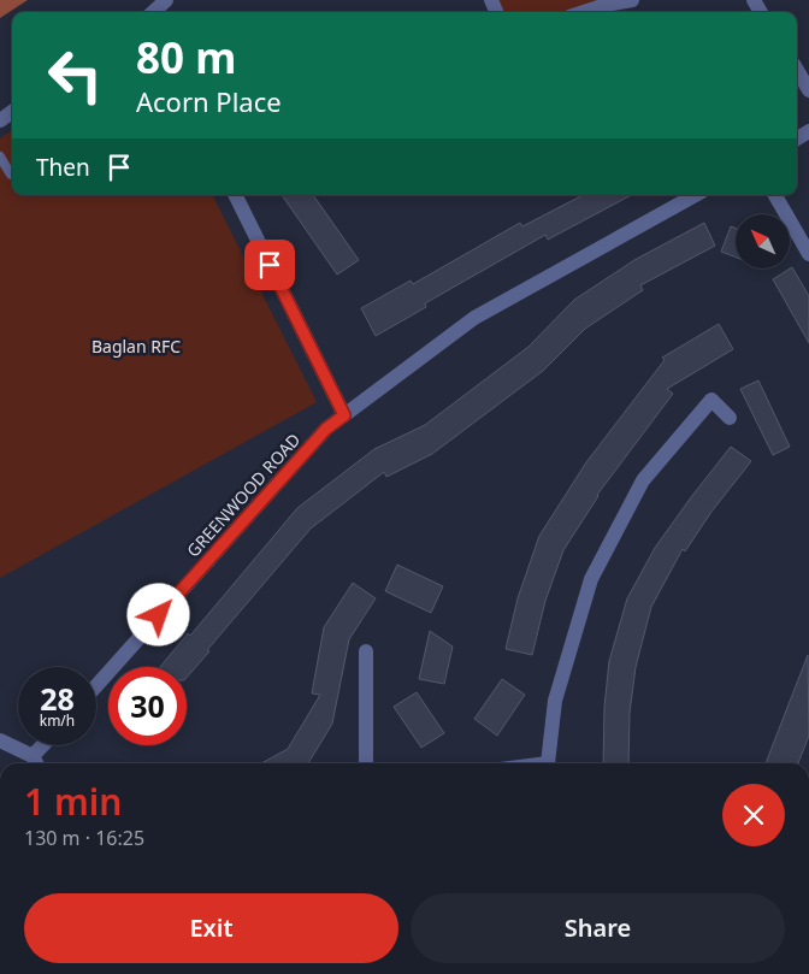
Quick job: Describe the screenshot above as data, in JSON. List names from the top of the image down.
{
  "streets": {
    "street": ["GREENWOOD ROAD"]
  },
  "parks": ["Baglan RFC"],
  "north": "top left",
  "page": {
    "turn": ["80 m", "Acorn Place"],
    "then": "Then",
    "speed": "28 km/h",
    "limit": "30",
    "heading": ["1 min", "130 m · 16:25"],
    "buttons": ["Exit", "Share"]
  }
}
